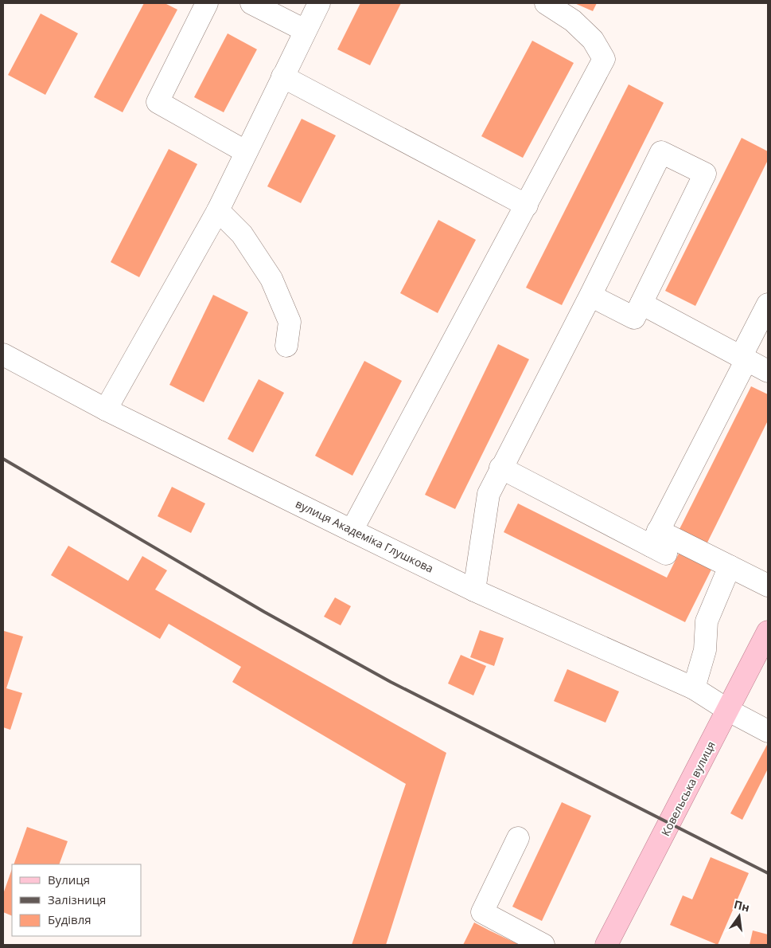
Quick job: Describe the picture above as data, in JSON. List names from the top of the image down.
{
  "streets": {
    "main road": ["Ковельська вулиця"],
    "street": ["вулиця Академіка Глушкова"]
  },
  "crossings": [
    ["вулиця Академіка Глушкова", "Ковельська вулиця"]
  ],
  "legend": ["Вулиця", "Залізниця", "Будівля"],
  "north": "top"
}
